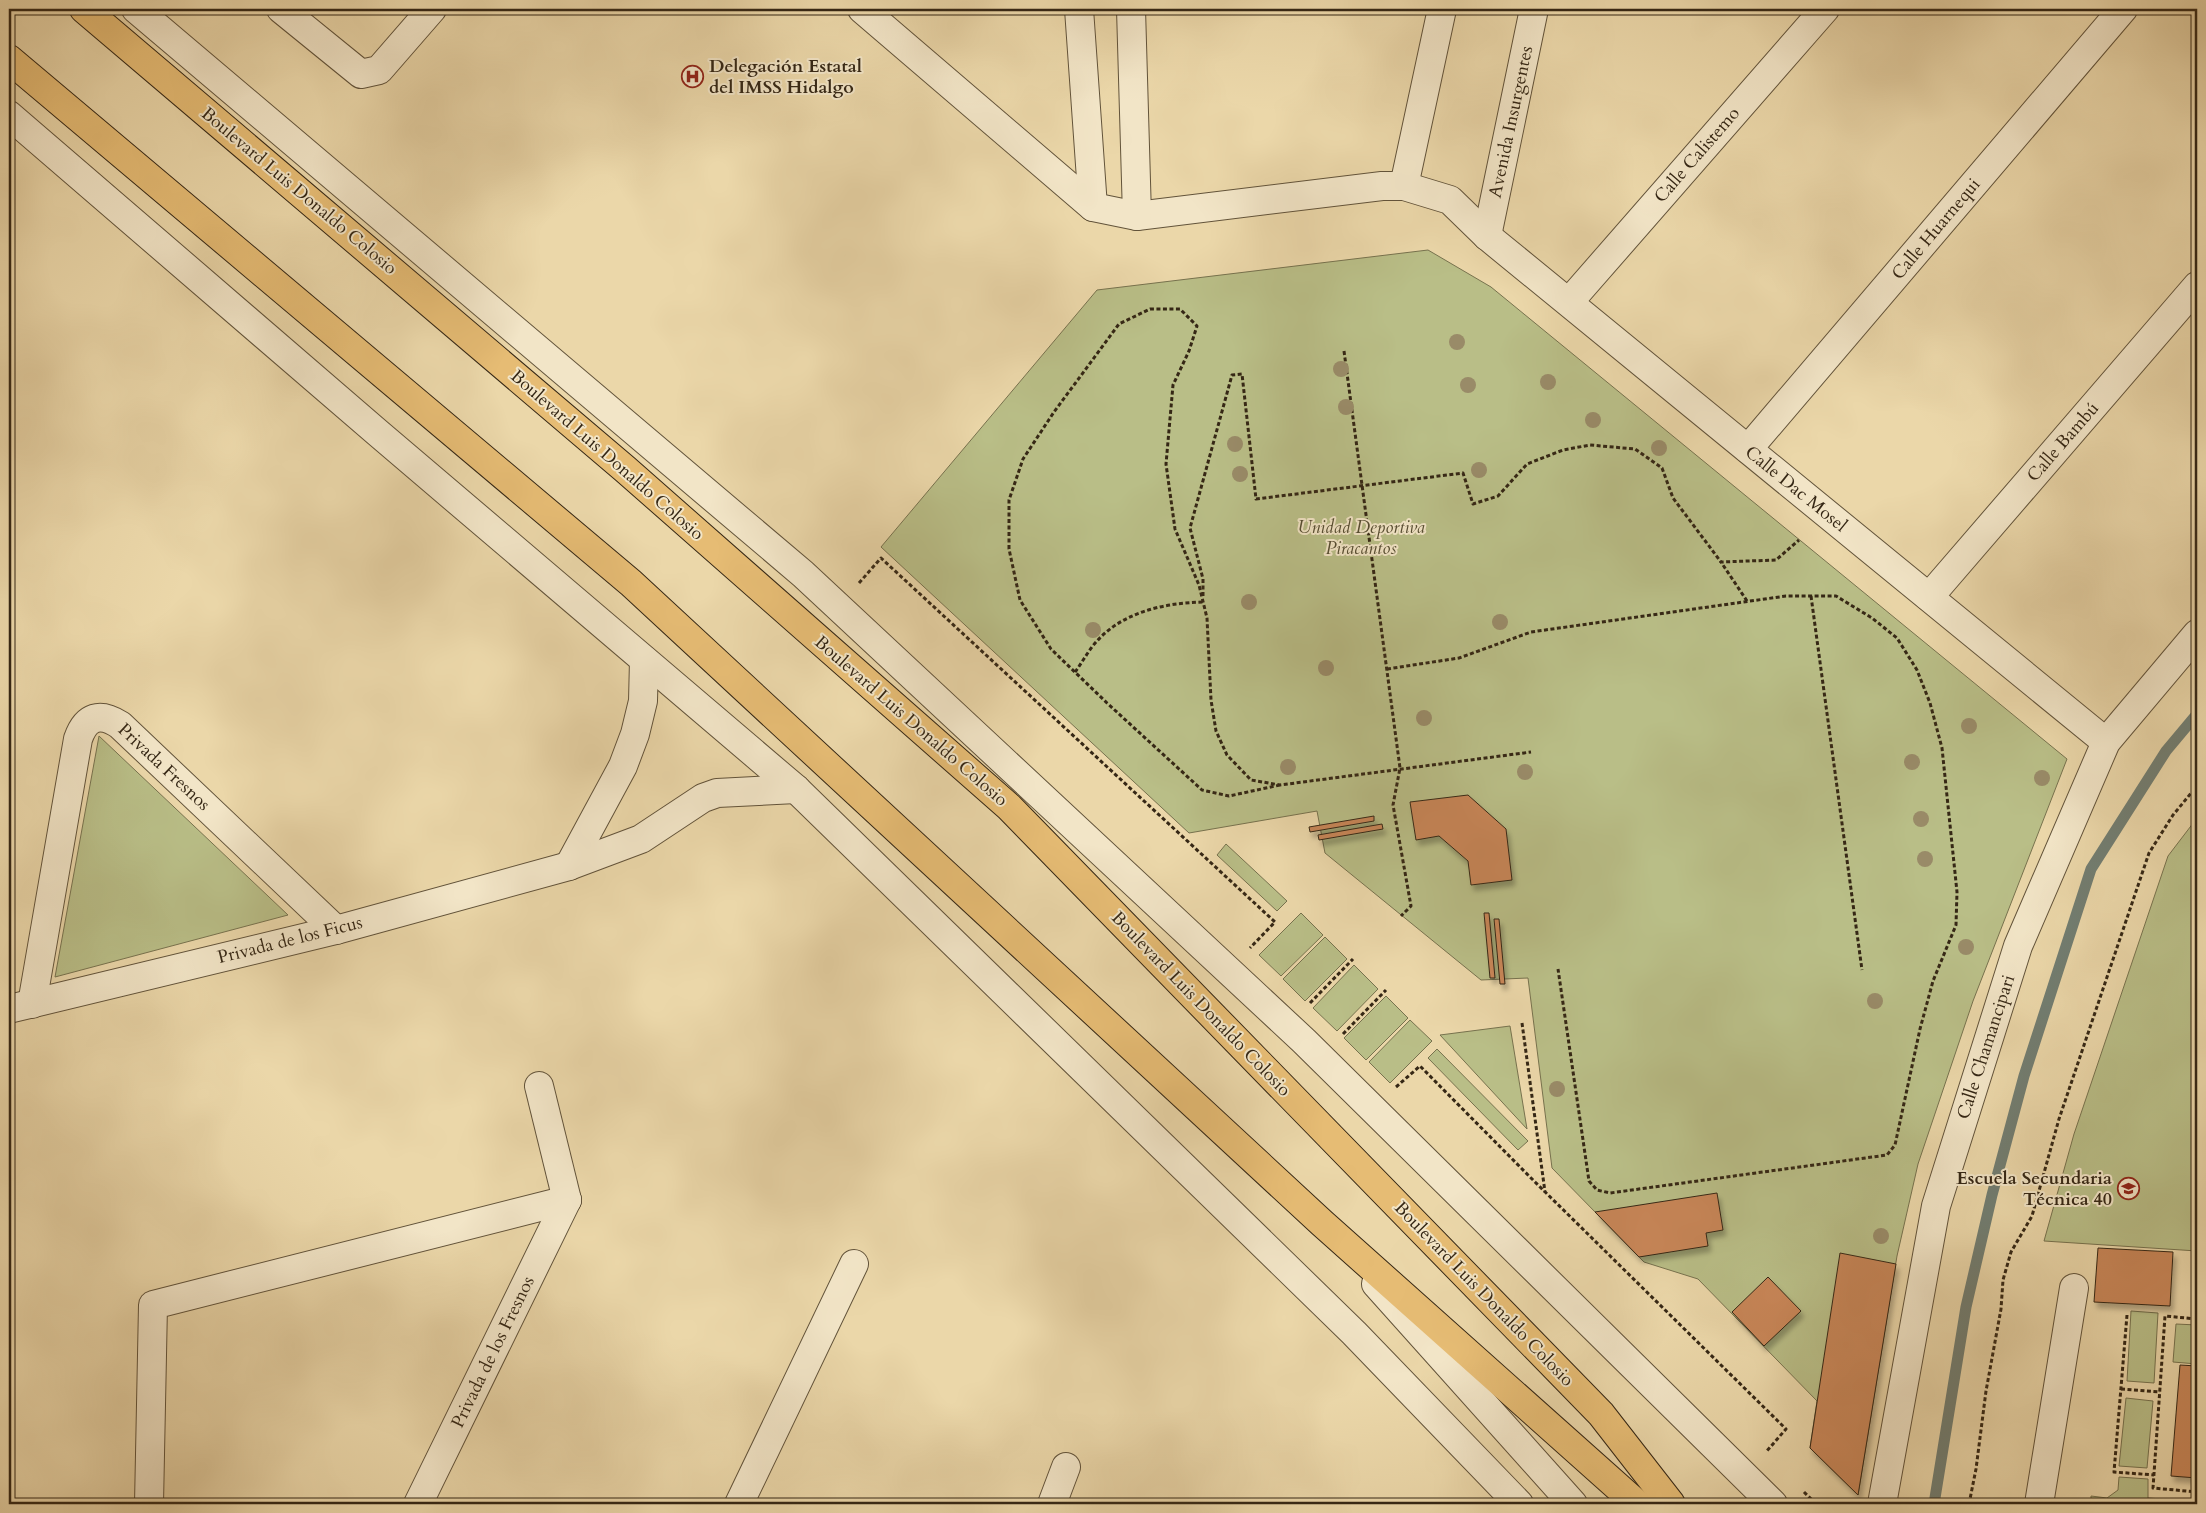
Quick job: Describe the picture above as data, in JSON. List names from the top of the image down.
{
  "streets": {
    "main road": ["Boulevard Luis Donaldo Colosio"],
    "street": [
      "Avenida Insurgentes",
      "Calle Calistemo",
      "Calle Huarnequi",
      "Calle Bambú",
      "Calle Dac Mosel",
      "Privada Fresnos",
      "Privada de los Ficus",
      "Calle Chamancipari",
      "Privada de los Fresnos"
    ]
  },
  "crossings": [
    ["Avenida Insurgentes", "Calle Dac Mosel"],
    ["Calle Calistemo", "Calle Dac Mosel"],
    ["Calle Huarnequi", "Calle Dac Mosel"],
    ["Calle Bambú", "Calle Dac Mosel"],
    ["Calle Dac Mosel", "Calle Chamancipari"],
    ["Privada Fresnos", "Privada de los Ficus"]
  ],
  "parks": ["Unidad Deportiva Piracantos"],
  "places": {
    "hospital": ["Delegación Estatal del IMSS Hidalgo"],
    "school or university": ["Escuela Secundaria Técnica 40"]
  }
}
